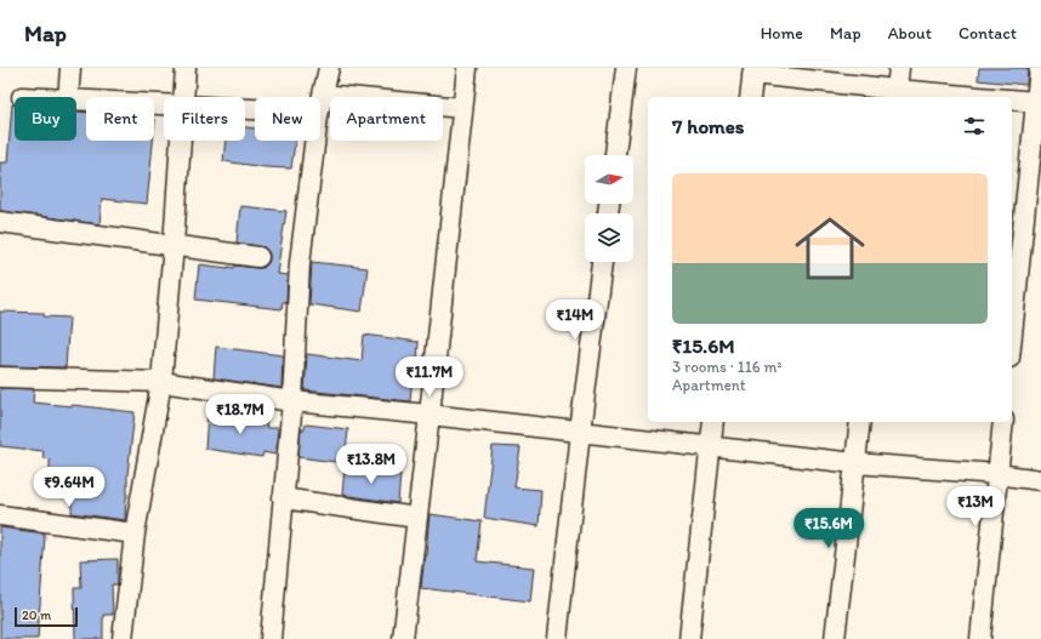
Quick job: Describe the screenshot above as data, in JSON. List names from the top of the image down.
{
  "scale_bar": "20 m",
  "north": "right",
  "page": {
    "header": "Map",
    "nav": [
      "Home",
      "Map",
      "About",
      "Contact"
    ],
    "chip": [
      "Buy",
      "Rent",
      "Filters",
      "New",
      "Apartment"
    ],
    "heading": "7 homes",
    "list": [
      {
        "name": "₹15.6M",
        "note": "3 rooms · 116 m² · Apartment"
      }
    ],
    "price": [
      "₹14M",
      "₹11.7M",
      "₹18.7M",
      "₹13.8M",
      "₹9.64M",
      "₹13M",
      "₹15.6M"
    ],
    "scale": "20 m"
  }
}
